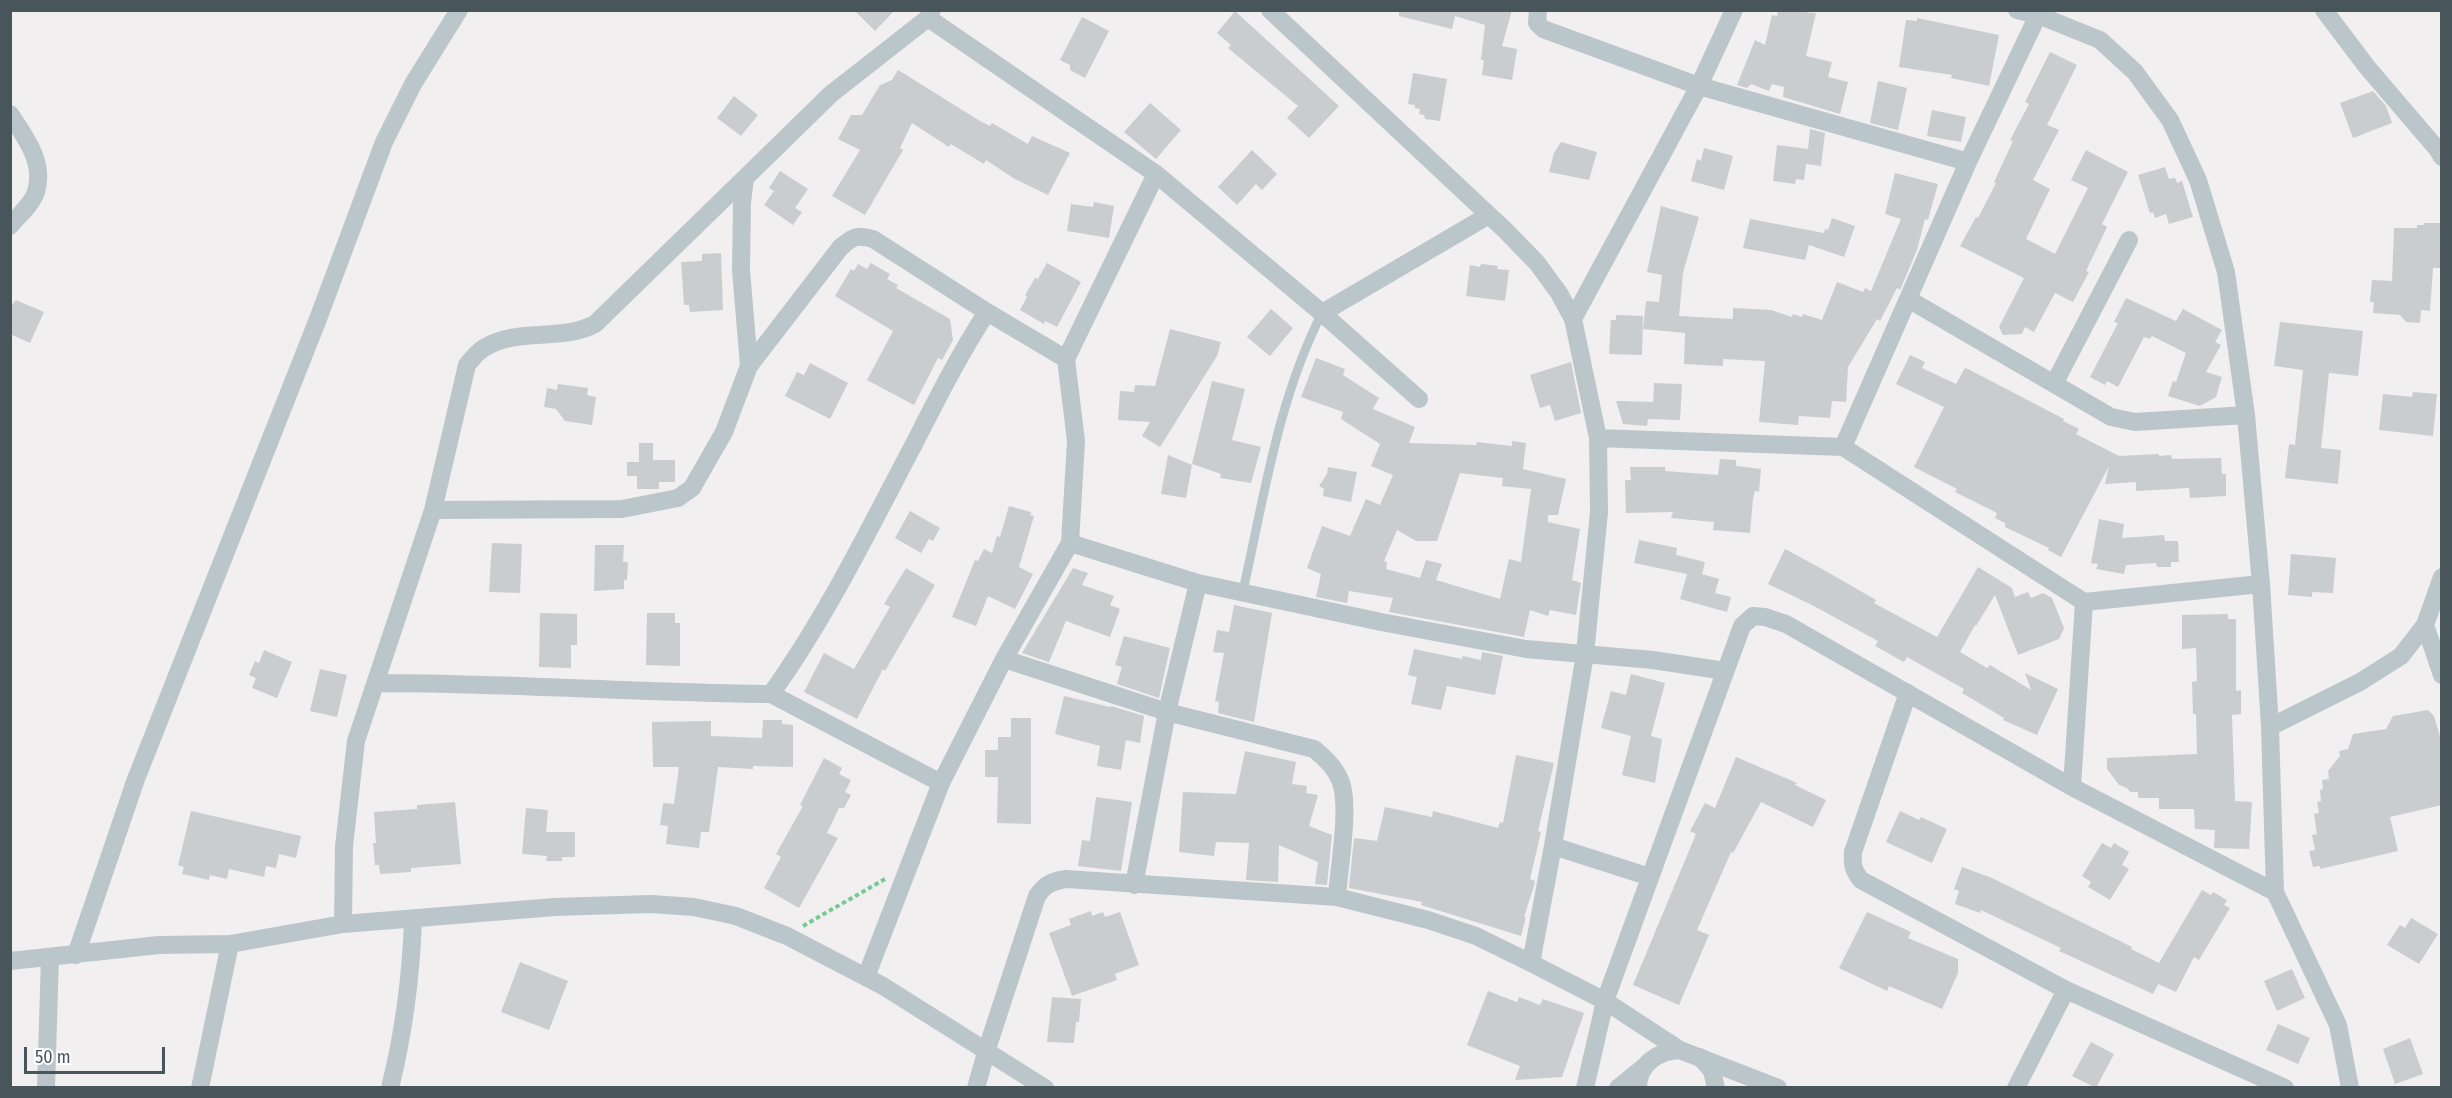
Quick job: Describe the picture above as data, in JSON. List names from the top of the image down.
{
  "scale_bar": "50 m"
}
